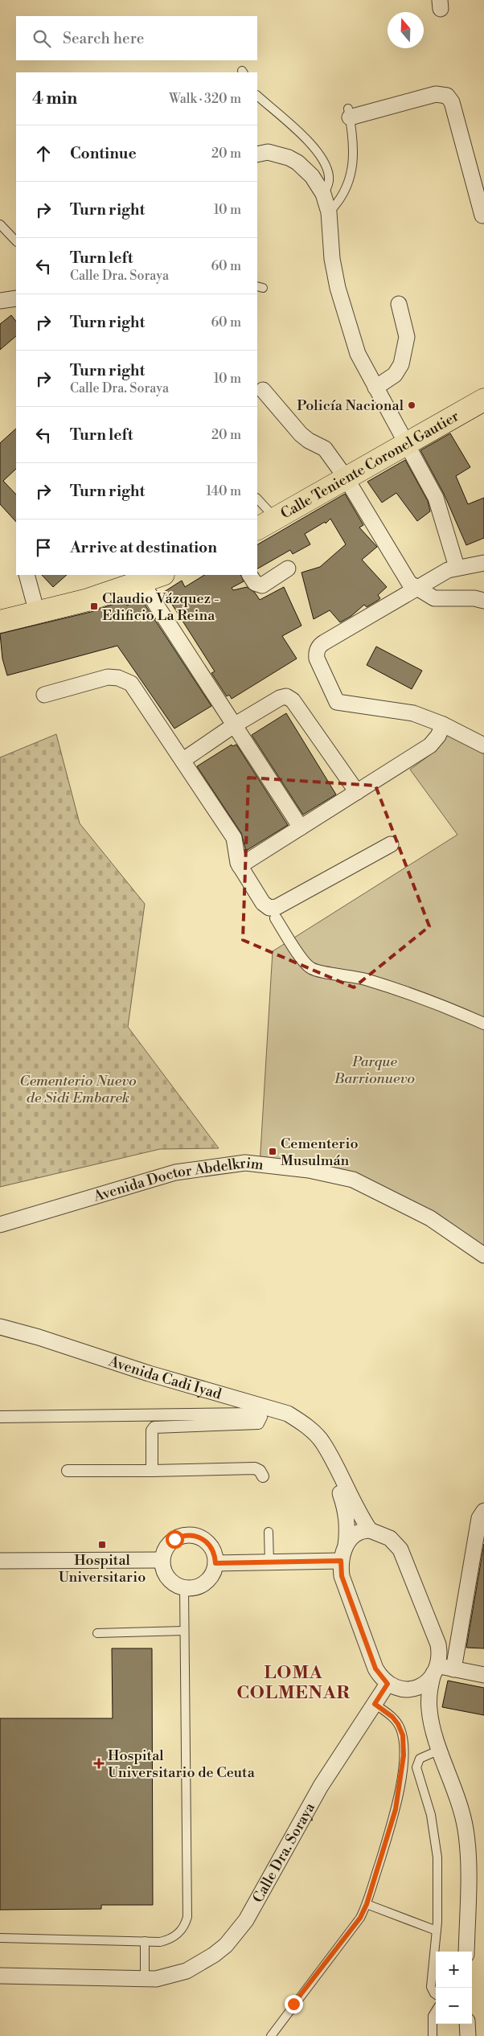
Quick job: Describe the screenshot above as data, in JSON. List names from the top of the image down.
{
  "streets": {
    "main road": ["Calle Teniente Coronel Gautier"],
    "street": ["Avenida Doctor Abdelkrim", "Avenida Cadi Iyad", "Calle Dra. Soraya"]
  },
  "districts": ["LOMA COLMENAR"],
  "parks": ["Parque Barrionuevo", "Cementerio Nuevo de Sidi Embarek"],
  "places": {
    "other": ["Policía Nacional"],
    "transit": ["Claudio Vázquez - Edificio La Reina", "Cementerio Musulmán", "Hospital Universitario"],
    "health": ["Hospital Universitario de Ceuta"]
  },
  "north": "top",
  "page": {
    "search": "Search here",
    "heading": ["4 min", "Walk · 320 m"],
    "list": [
      ["Continue", "20 m"],
      ["Turn right", "10 m"],
      ["Turn left", "Calle Dra. Soraya", "60 m"],
      ["Turn right", "60 m"],
      ["Turn right", "Calle Dra. Soraya", "10 m"],
      ["Turn left", "20 m"],
      ["Turn right", "140 m"],
      "Arrive at destination"
    ],
    "map_buttons": ["+", "−"]
  }
}
